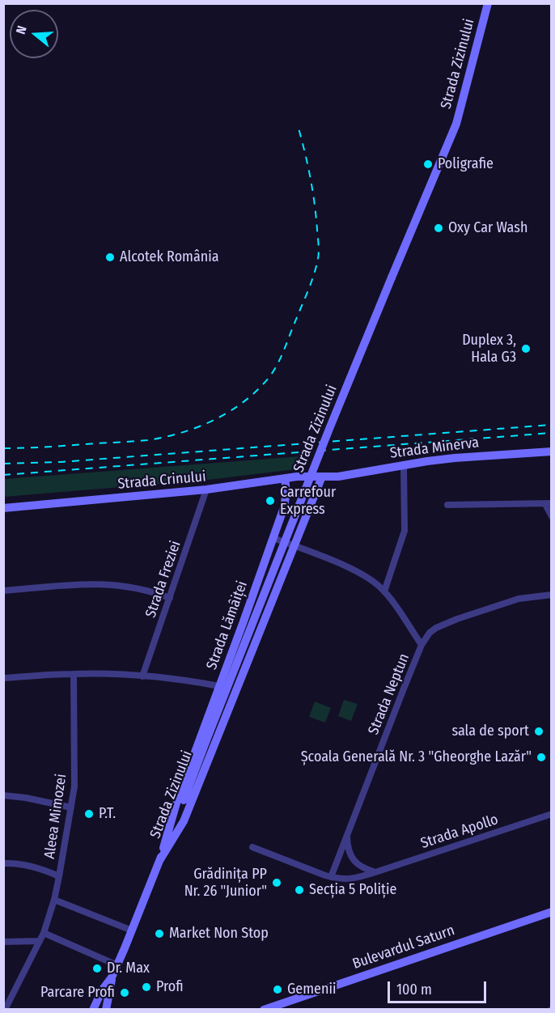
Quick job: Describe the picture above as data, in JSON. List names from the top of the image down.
{
  "streets": {
    "main road": [
      "Strada Zizinului",
      "Strada Minerva",
      "Strada Crinului",
      "Strada Lămâiței",
      "Bulevardul Saturn"
    ],
    "street": [
      "Strada Freziei",
      "Strada Neptun",
      "Aleea Mimozei",
      "Strada Apollo"
    ]
  },
  "crossings": [
    ["Strada Zizinului", "Strada Minerva"],
    ["Strada Zizinului", "Strada Crinului"],
    ["Strada Zizinului", "Strada Lămâiței"],
    ["Strada Minerva", "Strada Crinului"],
    ["Strada Crinului", "Strada Freziei"],
    ["Strada Crinului", "Strada Lămâiței"],
    ["Strada Freziei", "Strada Lămâiței"],
    ["Strada Lămâiței", "Aleea Mimozei"],
    ["Strada Neptun", "Strada Apollo"]
  ],
  "places": [
    "Poligrafie",
    "Oxy Car Wash",
    "Alcotek România",
    "Duplex 3, Hala G3",
    "Carrefour Express",
    "sala de sport",
    "Școala Generală Nr. 3 \"Gheorghe Lazăr\"",
    "P.T.",
    "Grădinița PP Nr. 26 \"Junior\"",
    "Secția 5 Poliție",
    "Market Non Stop",
    "Dr. Max",
    "Profi",
    "Gemenii",
    "Parcare Profi"
  ],
  "scale_bar": "100 m",
  "north": "left"
}
